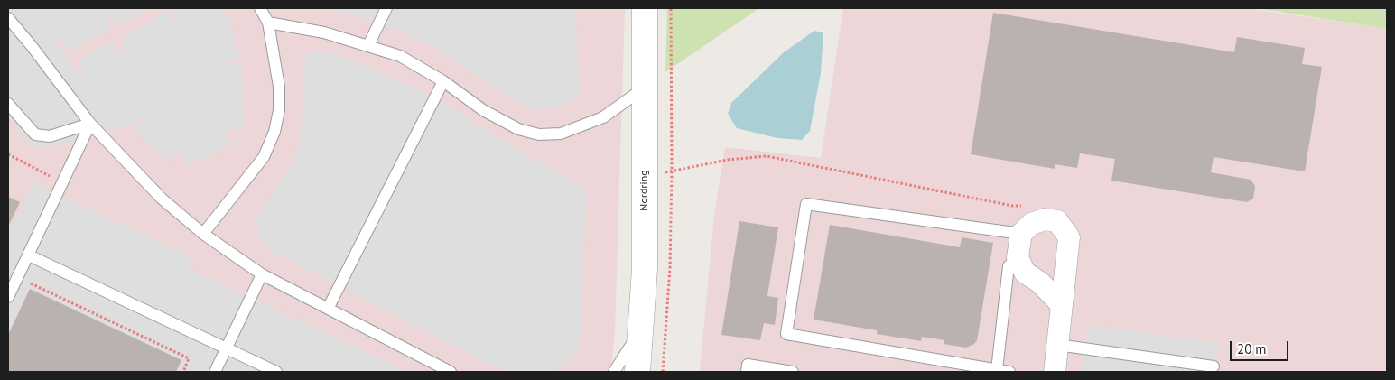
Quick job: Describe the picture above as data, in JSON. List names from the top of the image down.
{
  "streets": {
    "street": ["Nordring"]
  },
  "scale_bar": "20 m"
}
